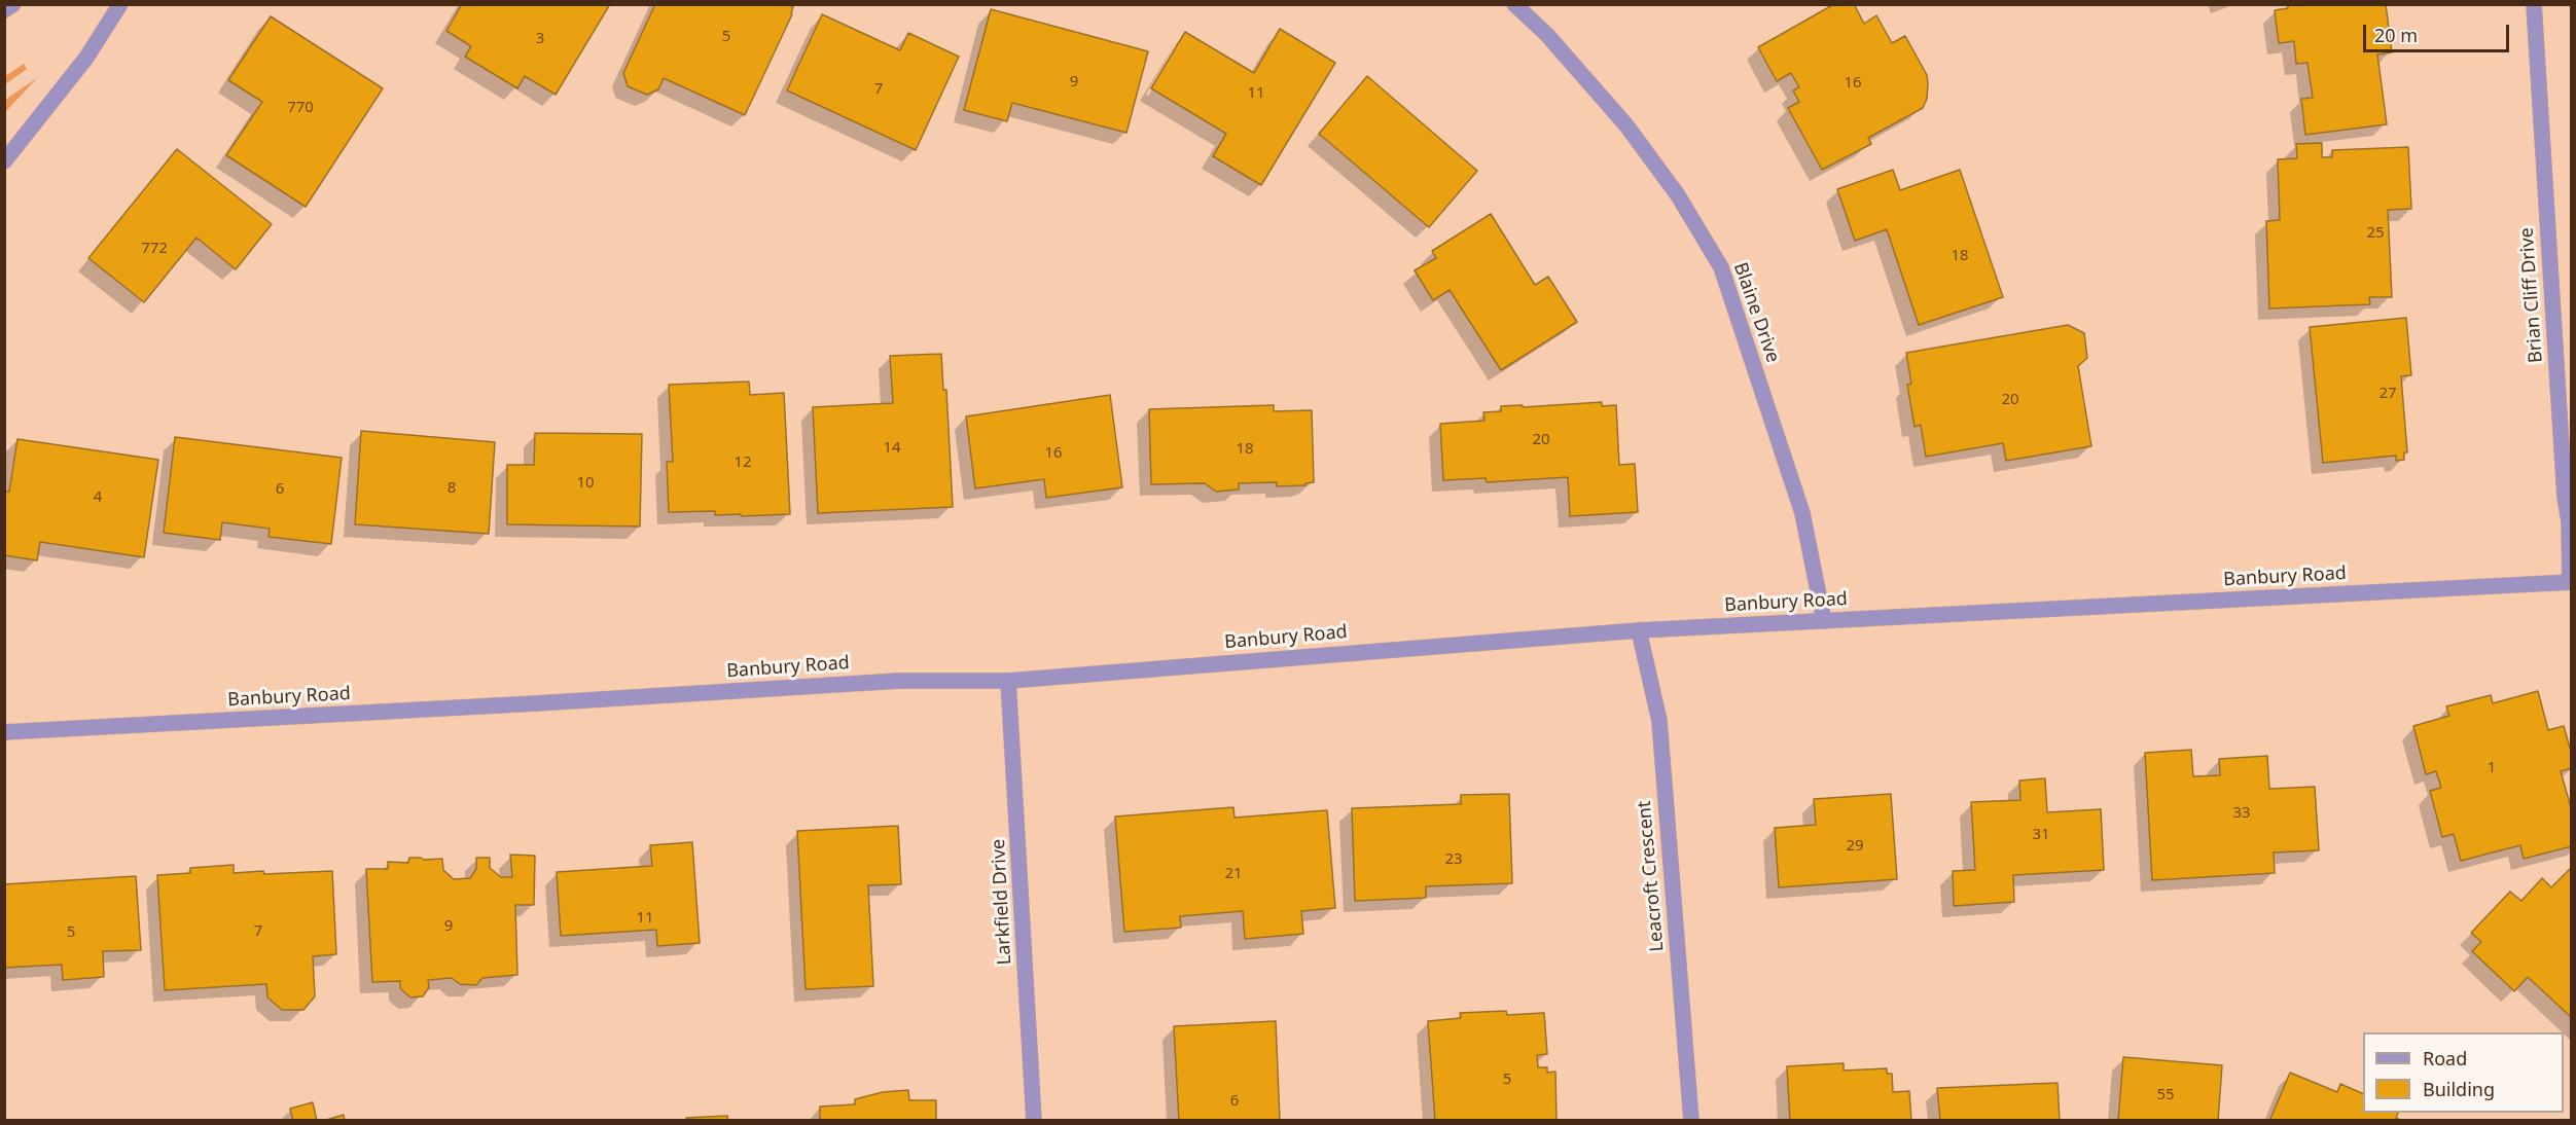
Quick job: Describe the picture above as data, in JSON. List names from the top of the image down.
{
  "streets": {
    "street": [
      "Brian Cliff Drive",
      "Blaine Drive",
      "Banbury Road",
      "Leacroft Crescent",
      "Larkfield Drive"
    ]
  },
  "crossings": [
    ["Brian Cliff Drive", "Banbury Road"],
    ["Blaine Drive", "Banbury Road"],
    ["Banbury Road", "Leacroft Crescent"],
    ["Banbury Road", "Larkfield Drive"]
  ],
  "house_numbers": [
    "5",
    "3",
    "9",
    "16",
    "7",
    "11",
    "770",
    "25",
    "772",
    "18",
    "27",
    "20",
    "20",
    "14",
    "18",
    "16",
    "12",
    "10",
    "8",
    "6",
    "4",
    "1",
    "33",
    "31",
    "29",
    "23",
    "21",
    "11",
    "9",
    "7",
    "5",
    "5",
    "55",
    "6"
  ],
  "legend": ["Road", "Building"],
  "scale_bar": "20 m"
}
